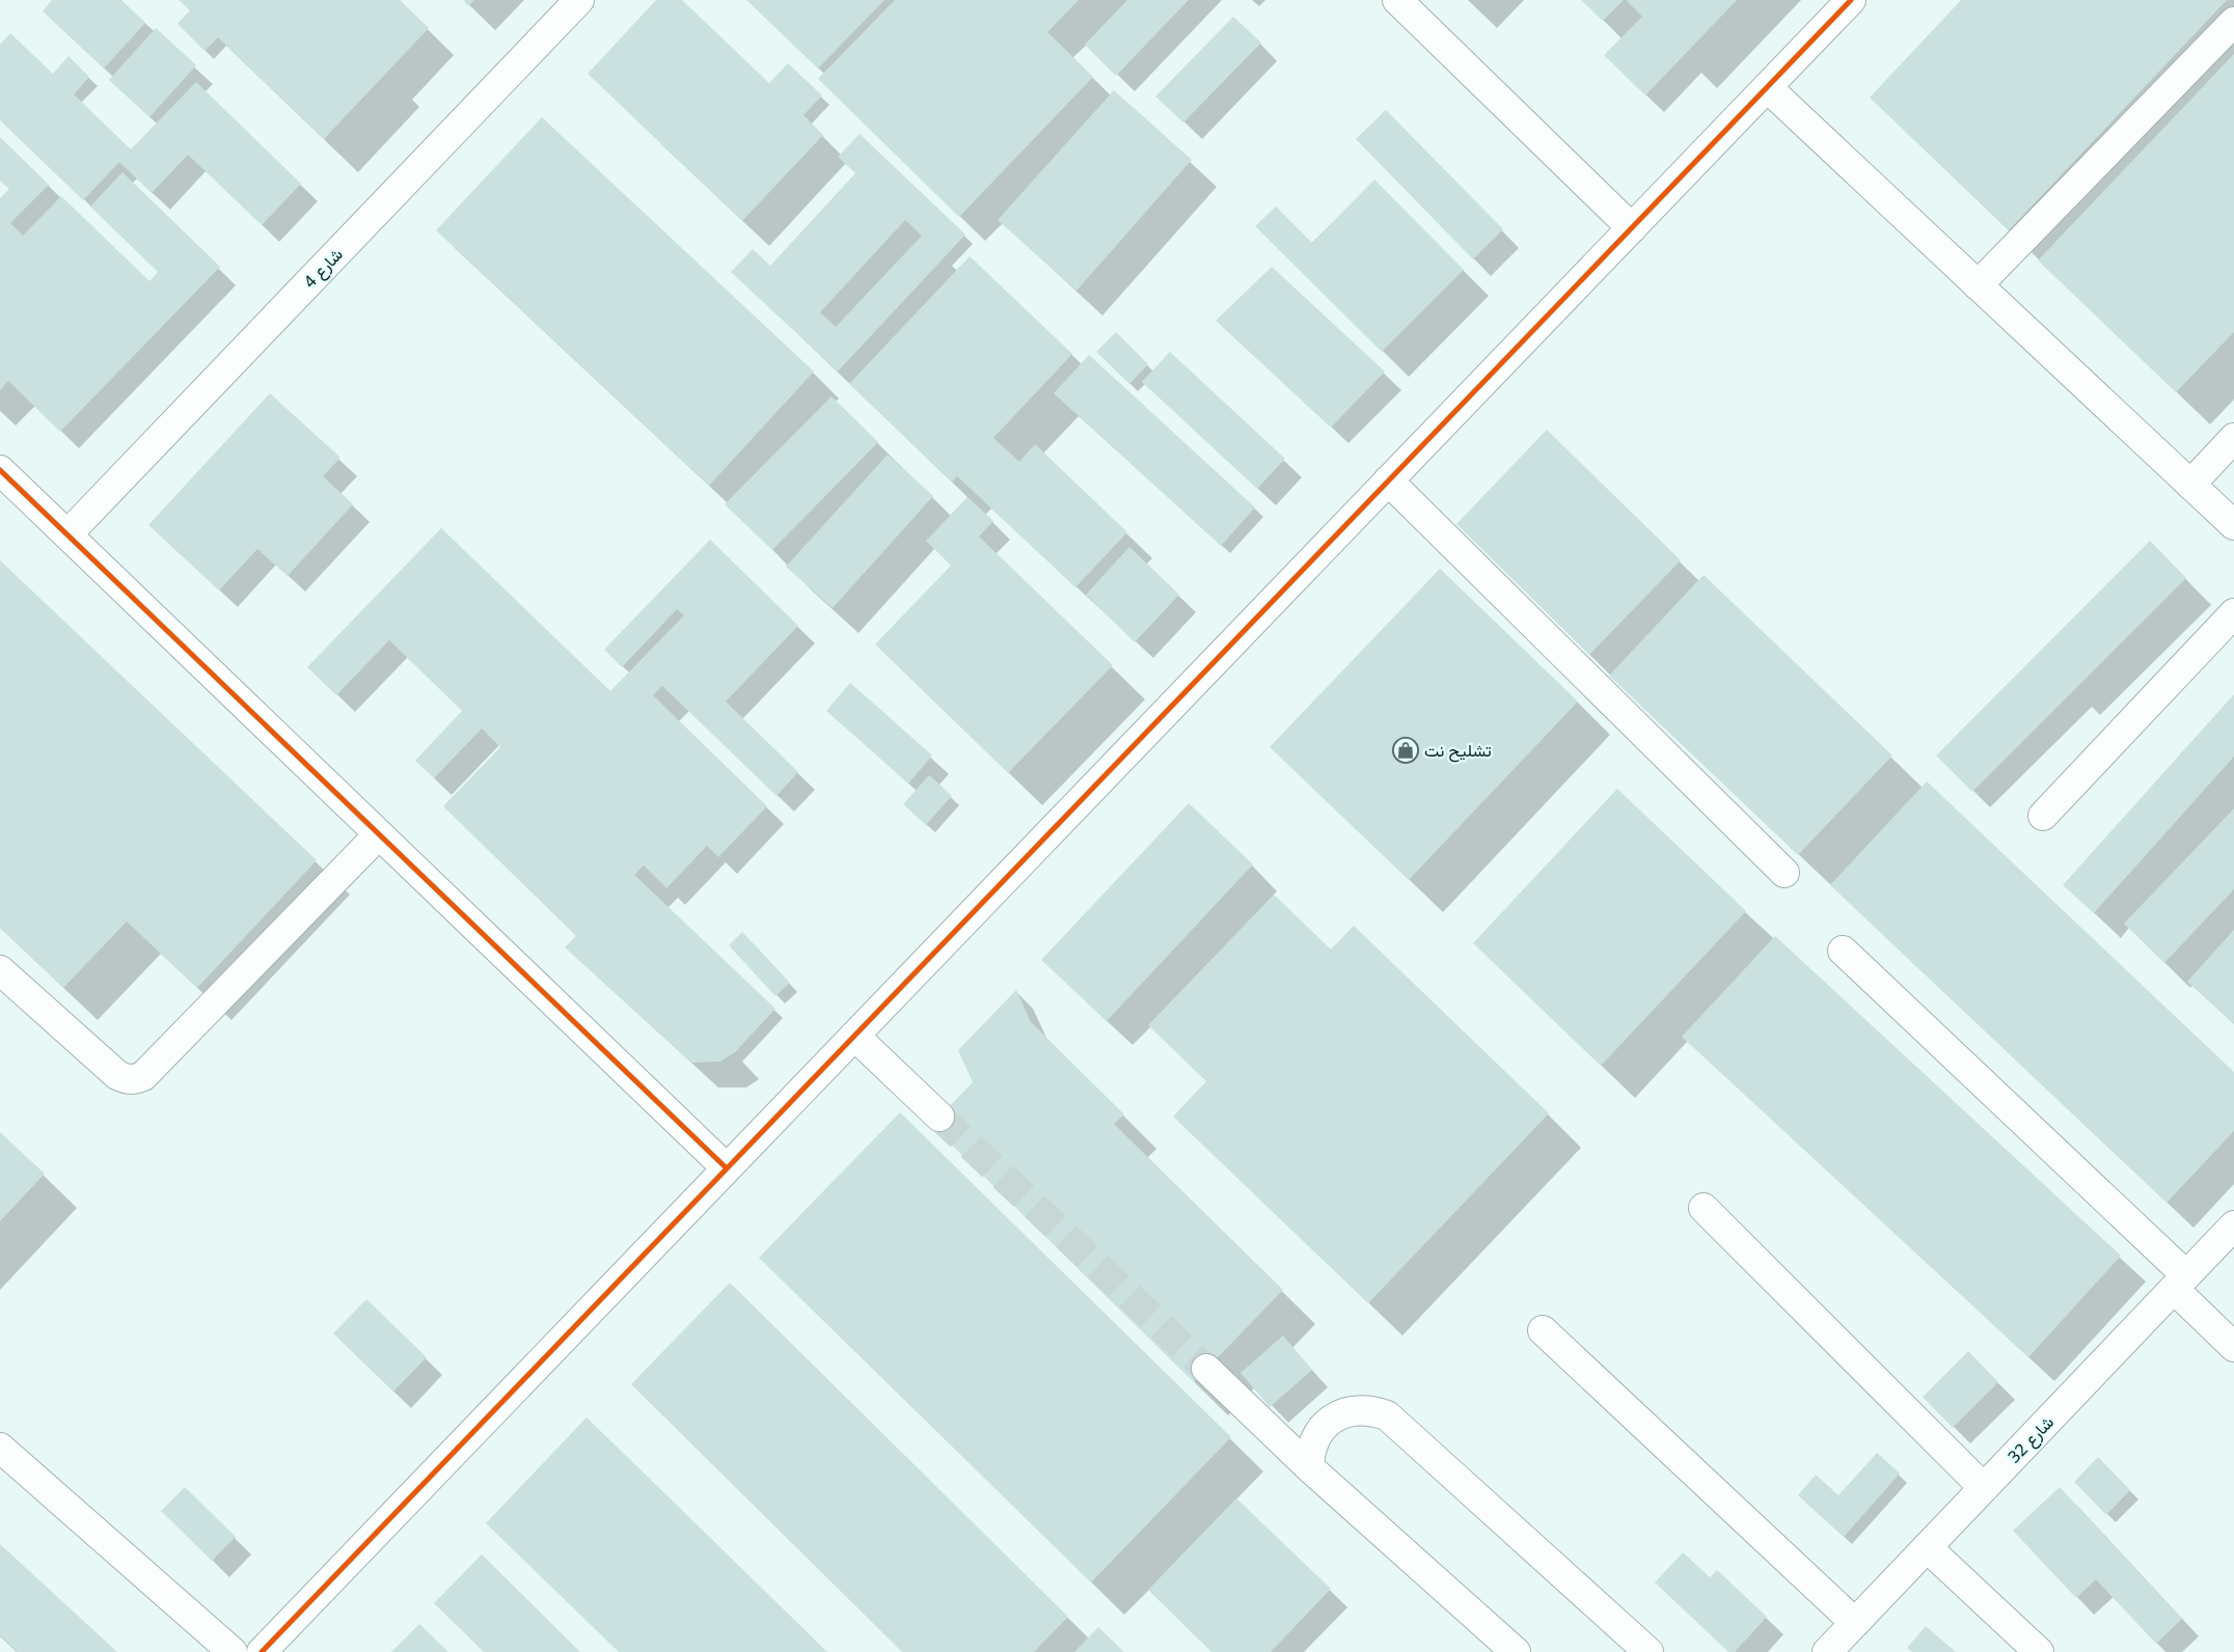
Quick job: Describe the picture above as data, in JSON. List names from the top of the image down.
{
  "streets": {
    "street": ["شارع 4", "شارع 32"]
  },
  "places": {
    "shop": ["تشليح نت"]
  }
}
